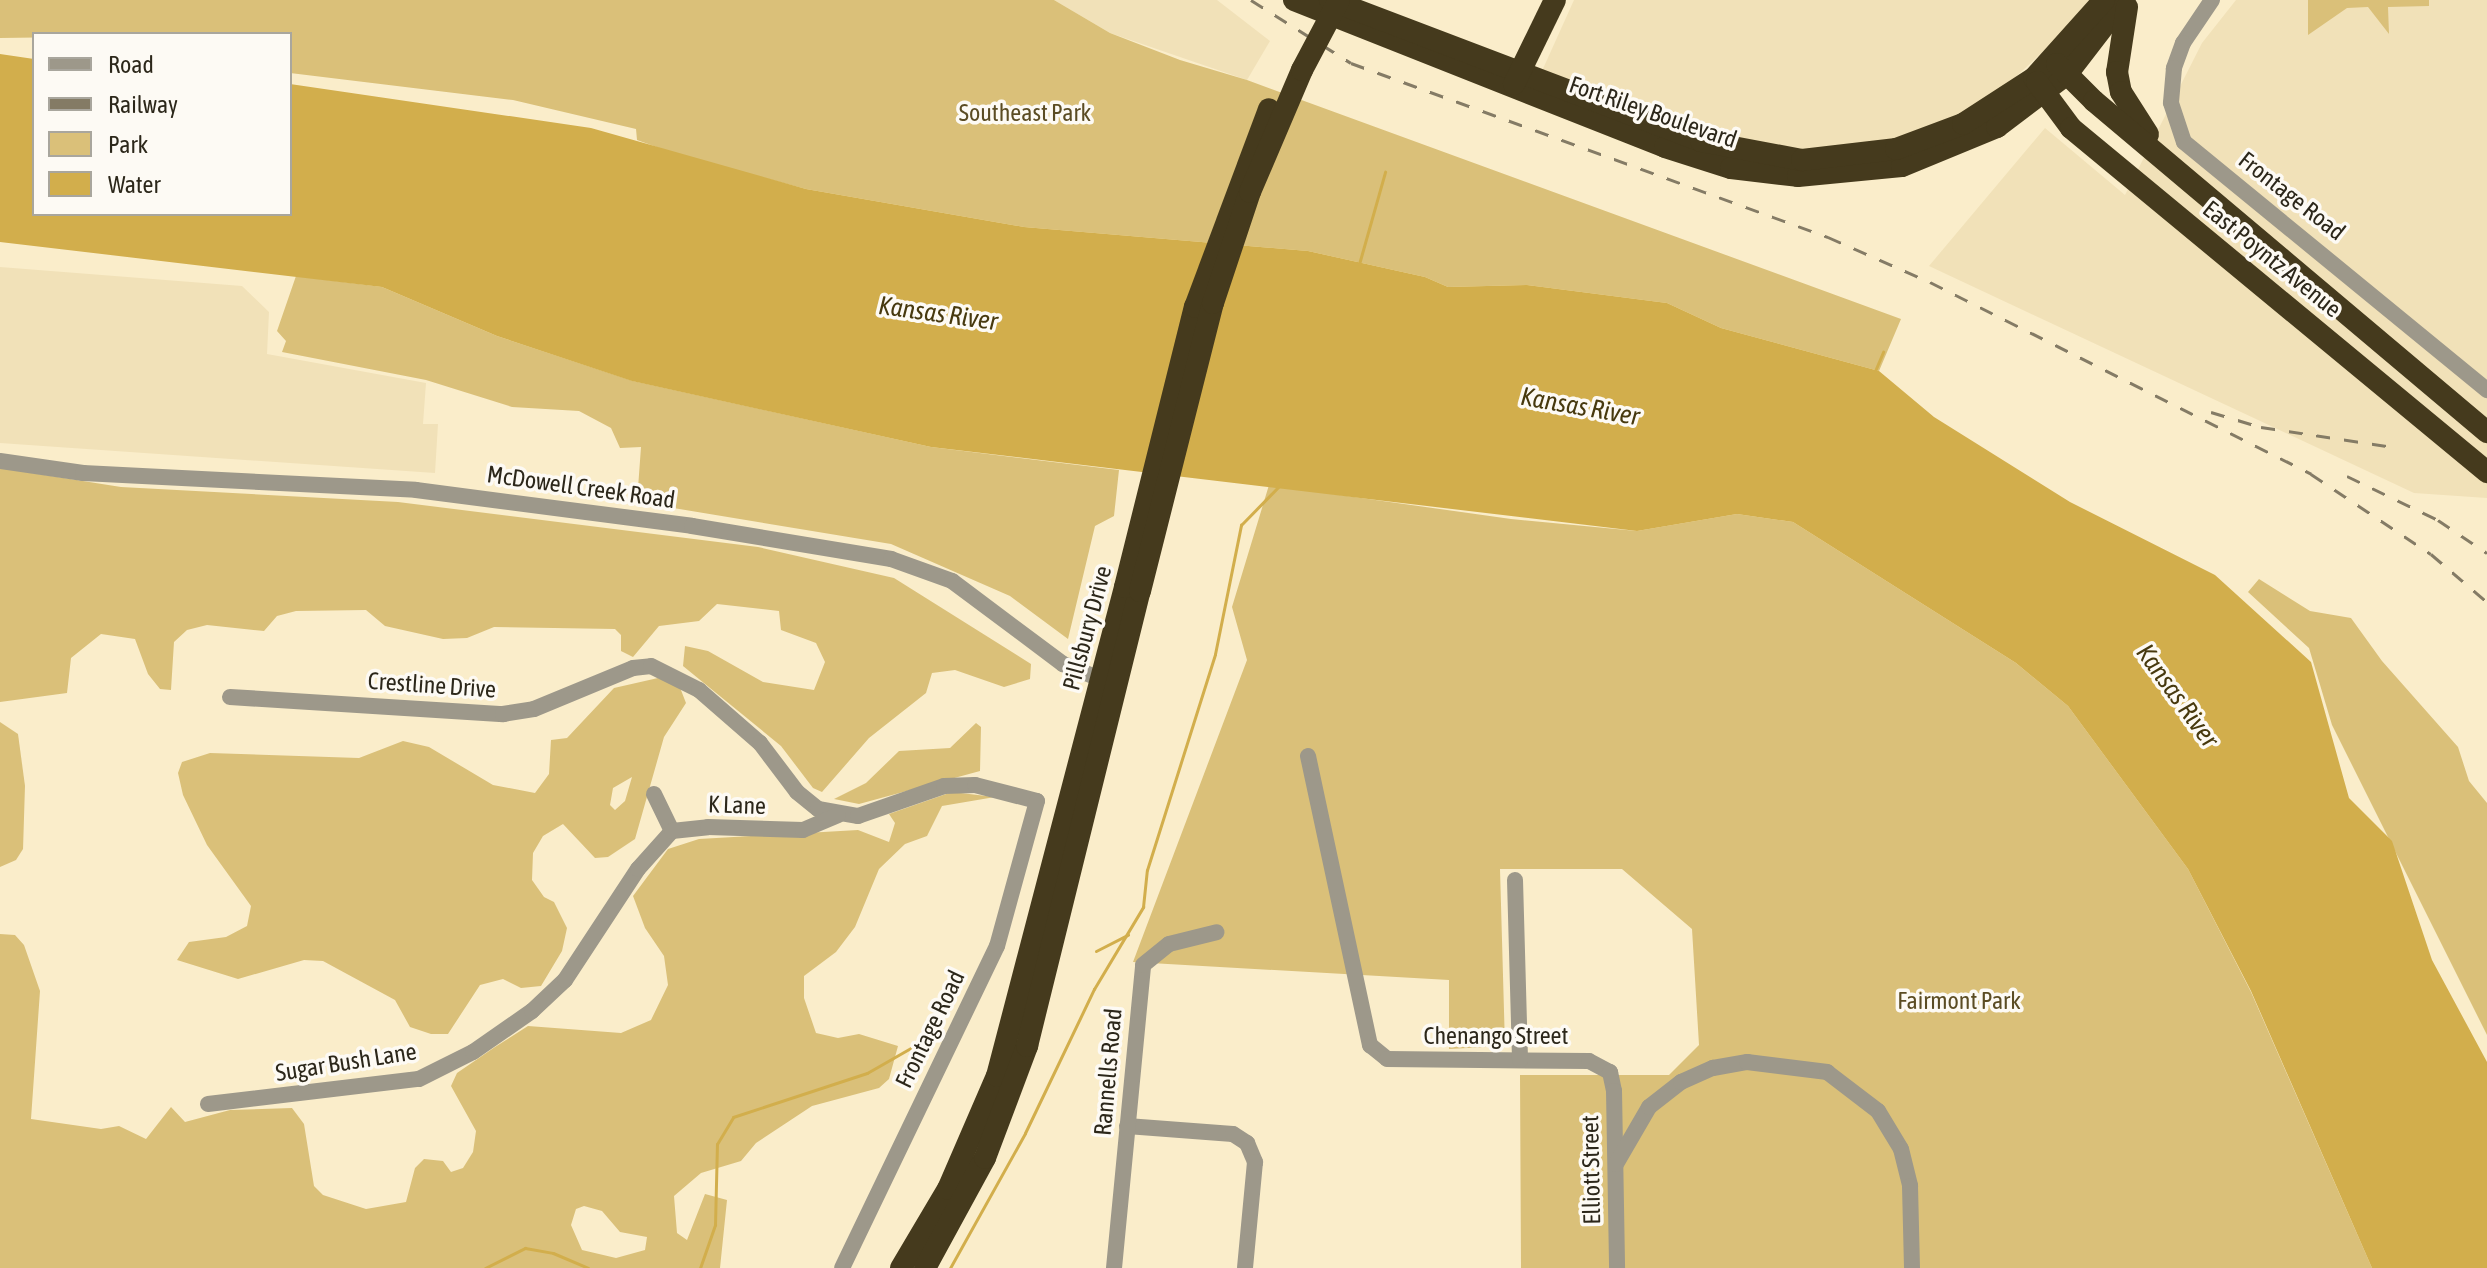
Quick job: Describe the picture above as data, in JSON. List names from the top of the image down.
{
  "streets": {
    "highway": ["Fort Riley Boulevard", "East Poyntz Avenue", "Pillsbury Drive"],
    "street": [
      "Frontage Road",
      "McDowell Creek Road",
      "Crestline Drive",
      "K Lane",
      "Chenango Street",
      "Sugar Bush Lane",
      "Rannells Road",
      "Elliott Street"
    ]
  },
  "crossings": [
    ["Fort Riley Boulevard", "East Poyntz Avenue"],
    ["Frontage Road", "Crestline Drive"],
    ["Frontage Road", "K Lane"],
    ["McDowell Creek Road", "Pillsbury Drive"],
    ["Crestline Drive", "K Lane"],
    ["K Lane", "Sugar Bush Lane"],
    ["Chenango Street", "Elliott Street"]
  ],
  "water": ["Kansas River"],
  "parks": ["Southeast Park", "Fairmont Park"],
  "legend": [
    "Road",
    "Railway",
    "Park",
    "Water"
  ]
}
